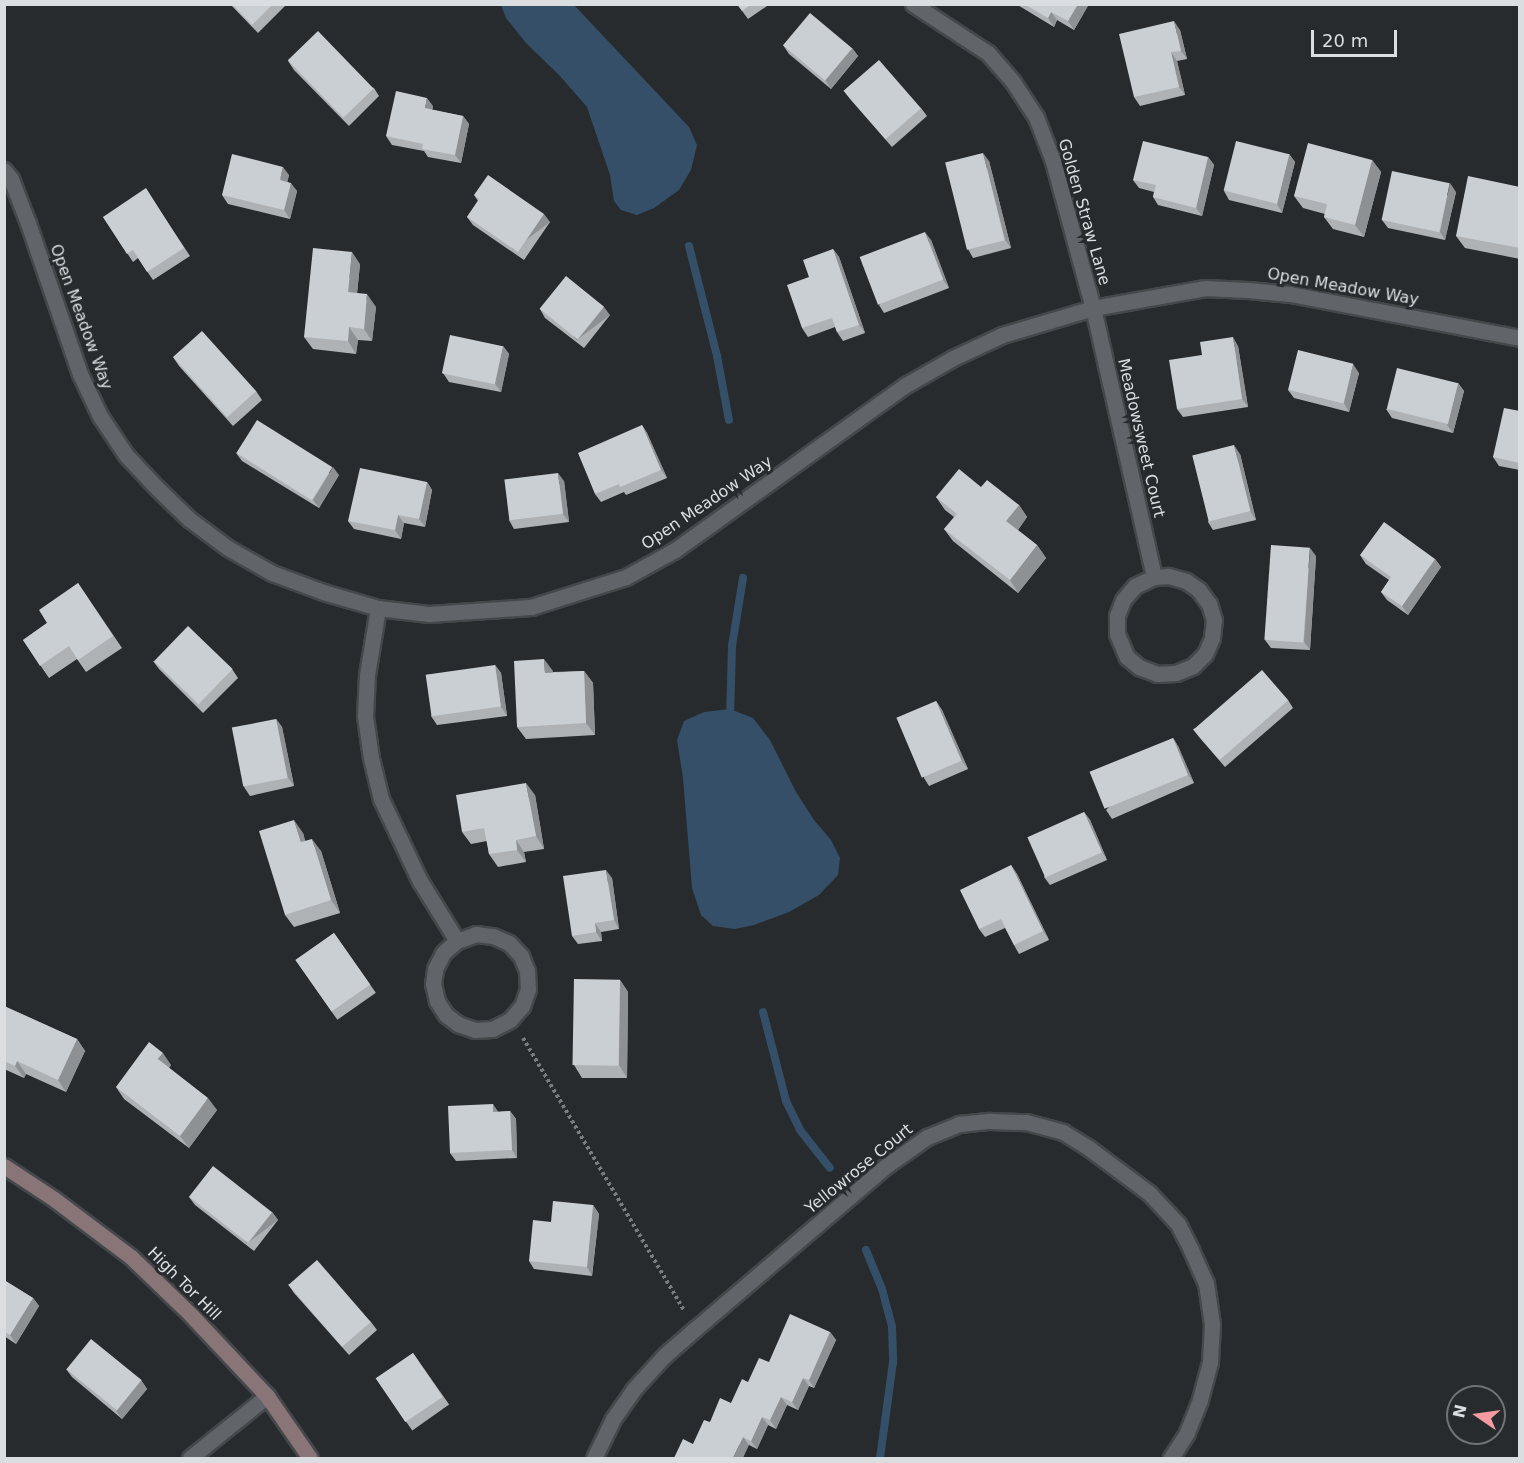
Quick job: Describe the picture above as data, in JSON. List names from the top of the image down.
{
  "streets": {
    "street": [
      "Golden Straw Lane",
      "Open Meadow Way",
      "Meadowsweet Court",
      "Yellowrose Court",
      "High Tor Hill"
    ]
  },
  "crossings": [
    ["Golden Straw Lane", "Open Meadow Way"],
    ["Golden Straw Lane", "Meadowsweet Court"],
    ["Open Meadow Way", "Meadowsweet Court"]
  ],
  "scale_bar": "20 m",
  "north": "left"
}
